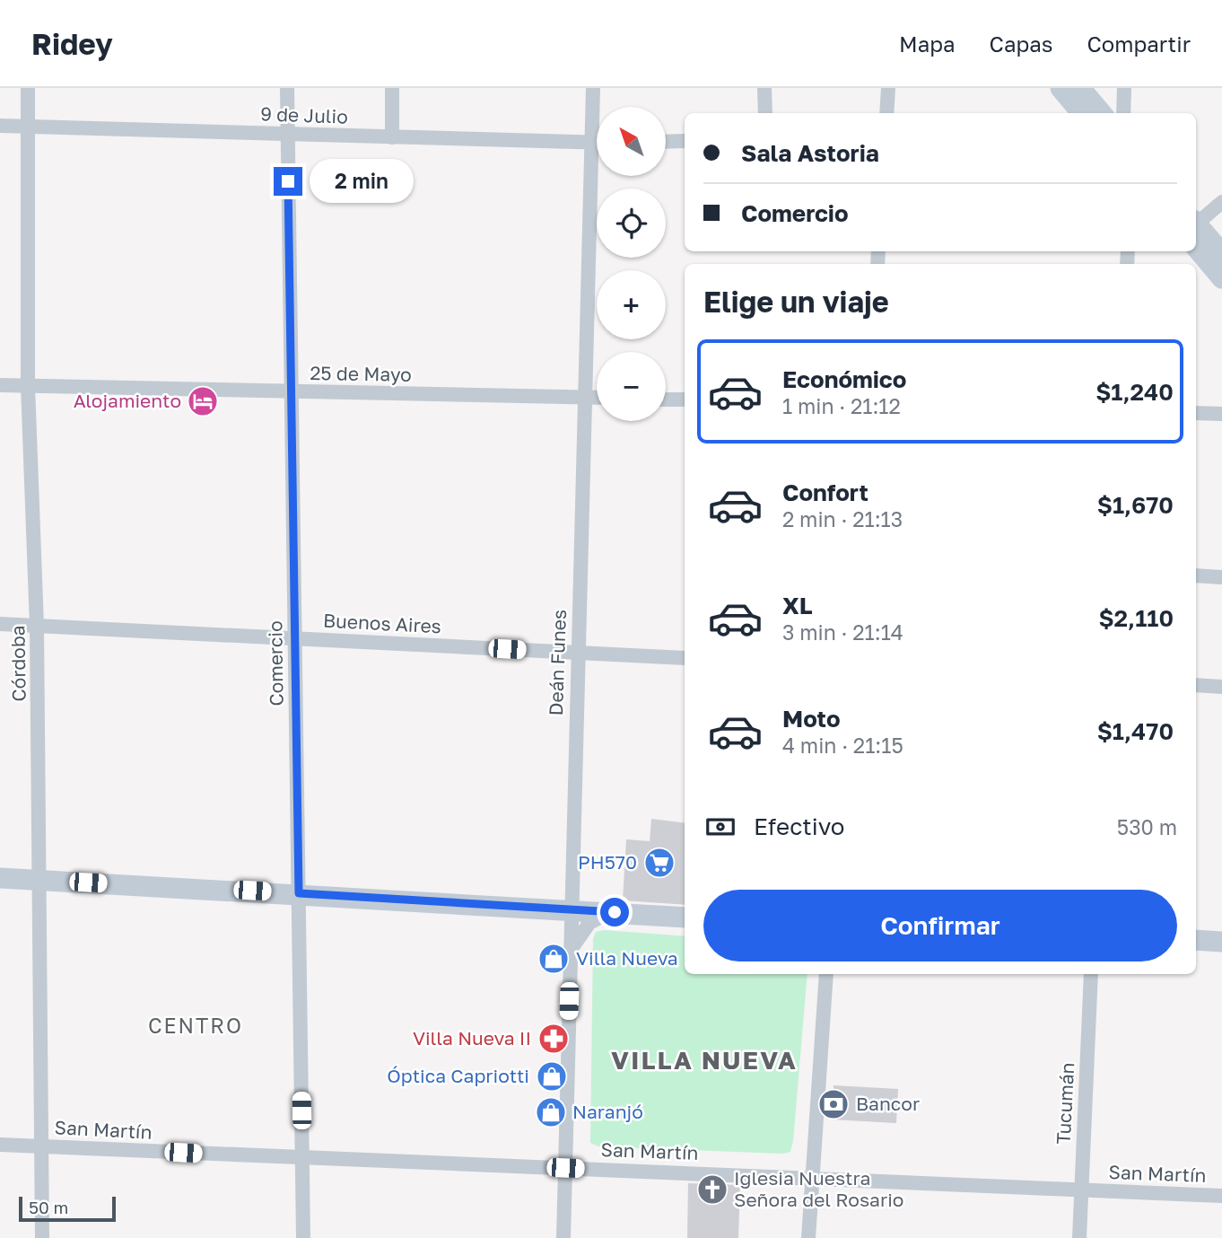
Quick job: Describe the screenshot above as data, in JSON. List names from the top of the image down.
{
  "streets": {
    "street": [
      "9 de Julio",
      "25 de Mayo",
      "Buenos Aires",
      "Deán Funes",
      "Córdoba",
      "Comercio",
      "Tucumán",
      "San Martín"
    ]
  },
  "crossings": [
    ["9 de Julio", "Deán Funes"],
    ["9 de Julio", "Córdoba"],
    ["9 de Julio", "Comercio"],
    ["25 de Mayo", "Deán Funes"],
    ["25 de Mayo", "Córdoba"],
    ["25 de Mayo", "Comercio"],
    ["Buenos Aires", "Deán Funes"],
    ["Buenos Aires", "Córdoba"],
    ["Buenos Aires", "Comercio"],
    ["Deán Funes", "San Martín"],
    ["Córdoba", "San Martín"],
    ["Comercio", "San Martín"],
    ["Tucumán", "San Martín"]
  ],
  "districts": ["CENTRO", "VILLA NUEVA"],
  "places": {
    "hotel": ["Alojamiento"],
    "supermarket": ["PH570"],
    "shop": ["Villa Nueva", "Óptica Capriotti", "Naranjó"],
    "pharmacy": ["Villa Nueva II"],
    "bank": ["Bancor"],
    "church": ["Iglesia Nuestra Señora del Rosario"]
  },
  "scale_bar": "50 m",
  "north": "top left",
  "page": {
    "header": "Ridey",
    "nav": ["Mapa", "Capas", "Compartir"],
    "map_buttons": ["+", "−"],
    "banner": ["Sala Astoria", "Comercio"],
    "bubble": "2 min",
    "heading": "Elige un viaje",
    "list": [
      {
        "name": "Económico",
        "note": "1 min · 21:12",
        "value": "$1,240"
      },
      {
        "name": "Confort",
        "note": "2 min · 21:13",
        "value": "$1,670"
      },
      {
        "name": "XL",
        "note": "3 min · 21:14",
        "value": "$2,110"
      },
      {
        "name": "Moto",
        "note": "4 min · 21:15",
        "value": "$1,470"
      }
    ],
    "pay": ["Efectivo", "530 m"],
    "buttons": "Confirmar",
    "scale": "50 m"
  }
}
